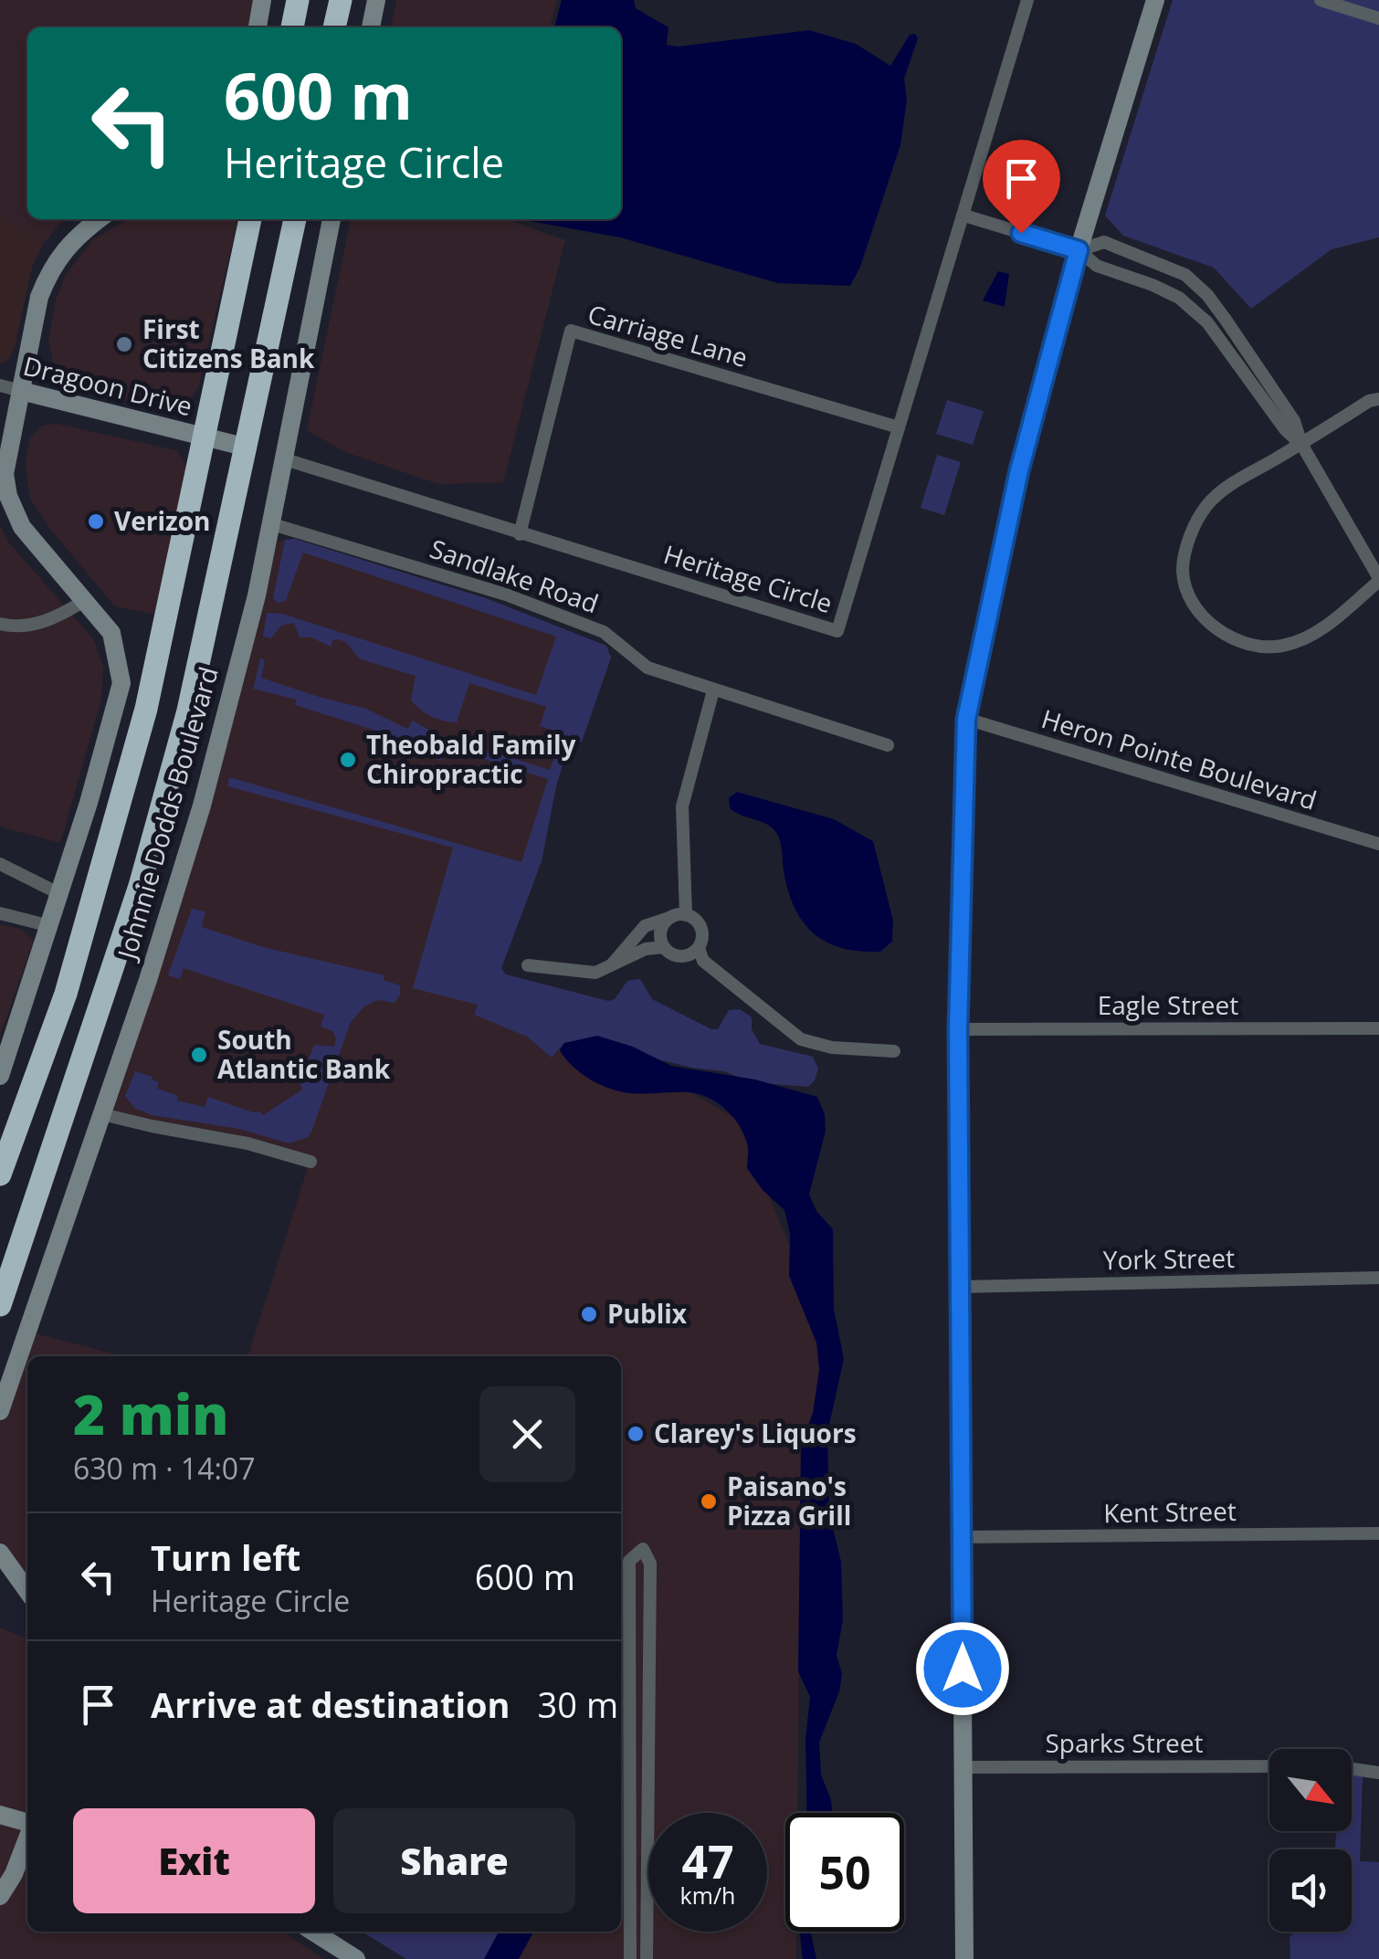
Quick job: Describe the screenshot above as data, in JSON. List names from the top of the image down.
{
  "streets": {
    "highway": ["Johnnie Dodds Boulevard"],
    "street": [
      "Carriage Lane",
      "Dragoon Drive",
      "Sandlake Road",
      "Heritage Circle",
      "Heron Pointe Boulevard",
      "Eagle Street",
      "York Street",
      "Kent Street",
      "Sparks Street"
    ]
  },
  "crossings": [
    ["Carriage Lane", "Heritage Circle"],
    ["Dragoon Drive", "Johnnie Dodds Boulevard"],
    ["Sandlake Road", "Johnnie Dodds Boulevard"],
    ["Heritage Circle", "Johnnie Dodds Boulevard"]
  ],
  "places": [
    "First Citizens Bank",
    "Verizon",
    "Theobald Family Chiropractic",
    "South Atlantic Bank",
    "Publix",
    "Clarey's Liquors",
    "Paisano's Pizza Grill"
  ],
  "north": "bottom right",
  "page": {
    "turn": ["600 m", "Heritage Circle"],
    "heading": ["2 min", "630 m · 14:07"],
    "list": [
      {
        "name": "Turn left",
        "note": "Heritage Circle",
        "value": "600 m"
      },
      {
        "name": "Arrive at destination",
        "value": "30 m"
      }
    ],
    "buttons": ["Exit", "Share"],
    "speed": "47 km/h",
    "limit": "50"
  }
}
